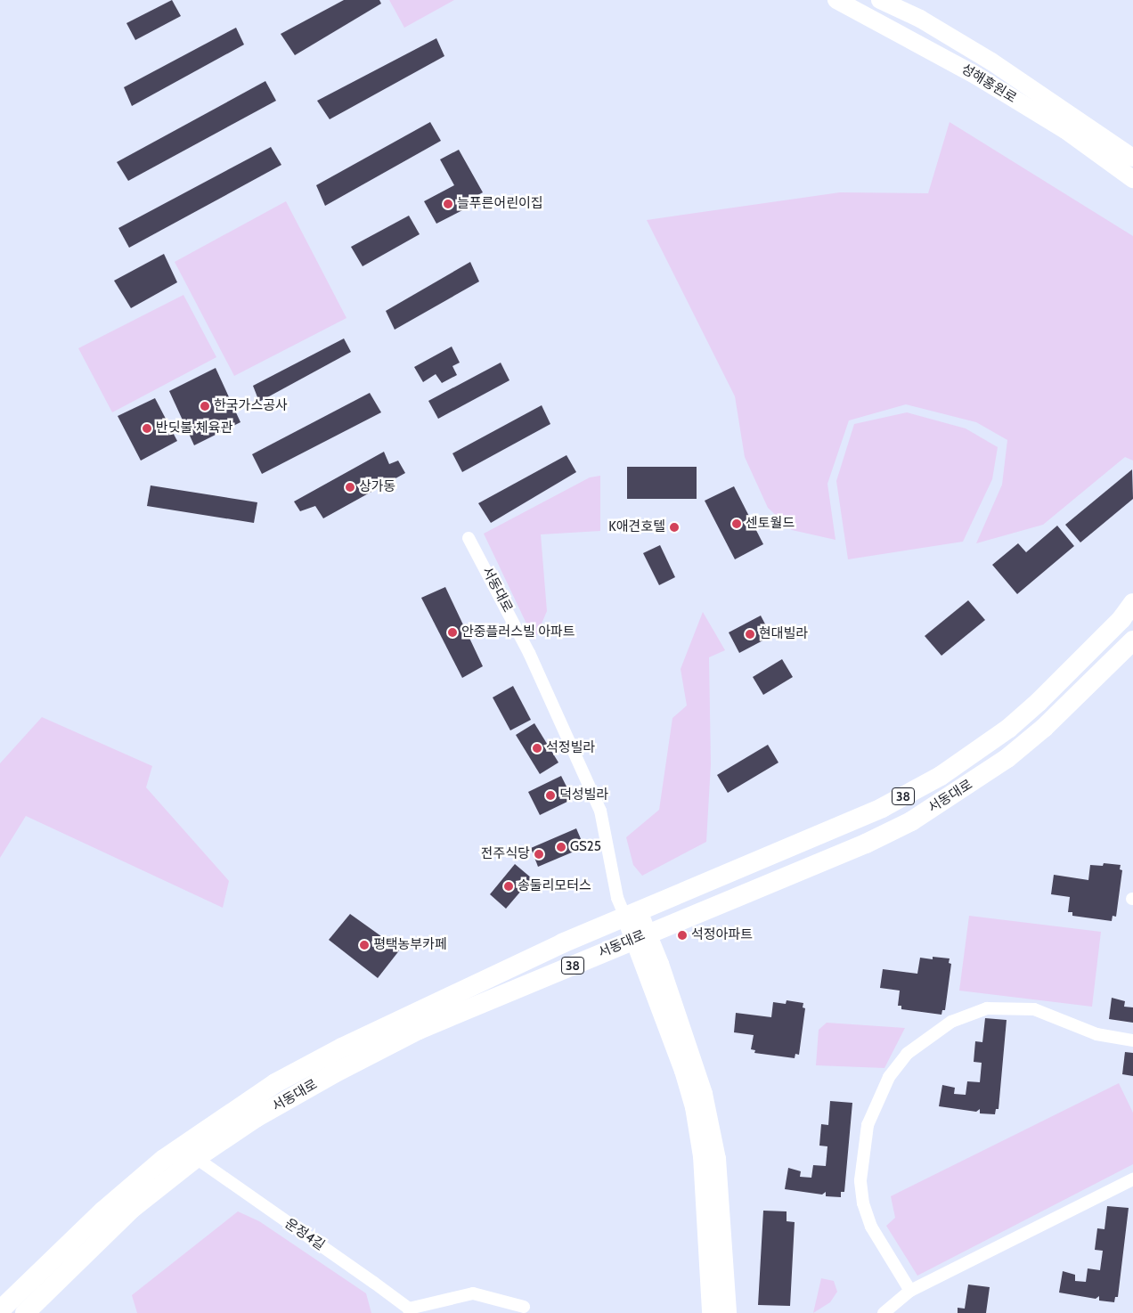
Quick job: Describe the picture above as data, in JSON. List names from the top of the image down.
{
  "streets": {
    "main road": ["서동대로", "38"],
    "street": ["성해홍원로", "운정4길"]
  },
  "crossings": [
    ["서동대로", "운정4길"]
  ],
  "places": [
    "늘푸른어린이집",
    "한국가스공사",
    "반딧불 체육관",
    "상가동",
    "센토월드",
    "K애견호텔",
    "안중플러스빌 아파트",
    "현대빌라",
    "석정빌라",
    "덕성빌라",
    "GS25",
    "전주식당",
    "송둘리모터스",
    "석정아파트",
    "평택농부카페"
  ]
}
